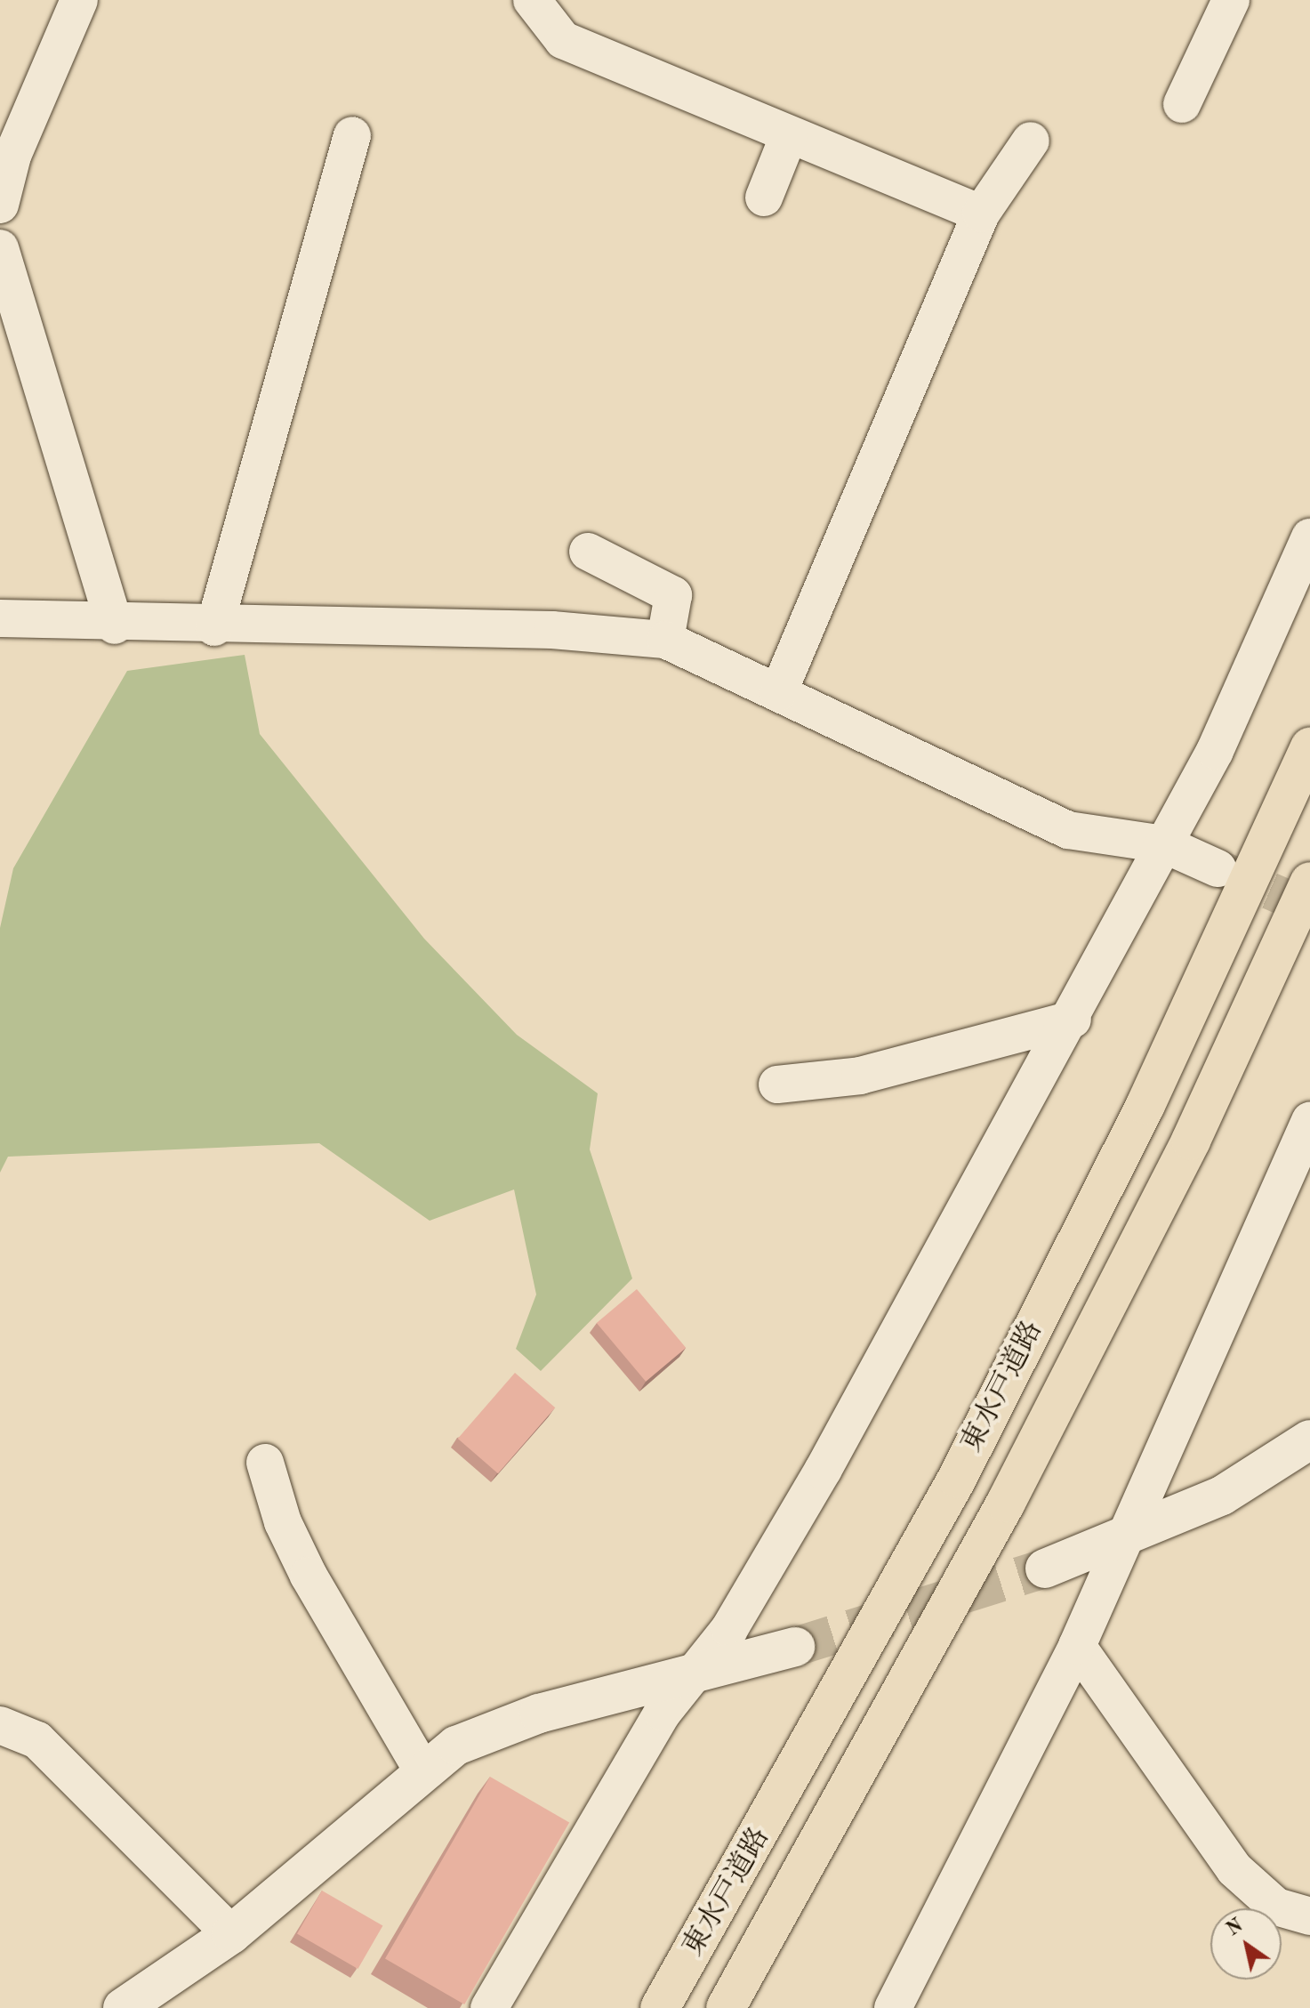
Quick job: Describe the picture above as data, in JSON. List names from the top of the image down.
{
  "streets": {
    "highway": ["東水戸道路"]
  },
  "north": "top left"
}
